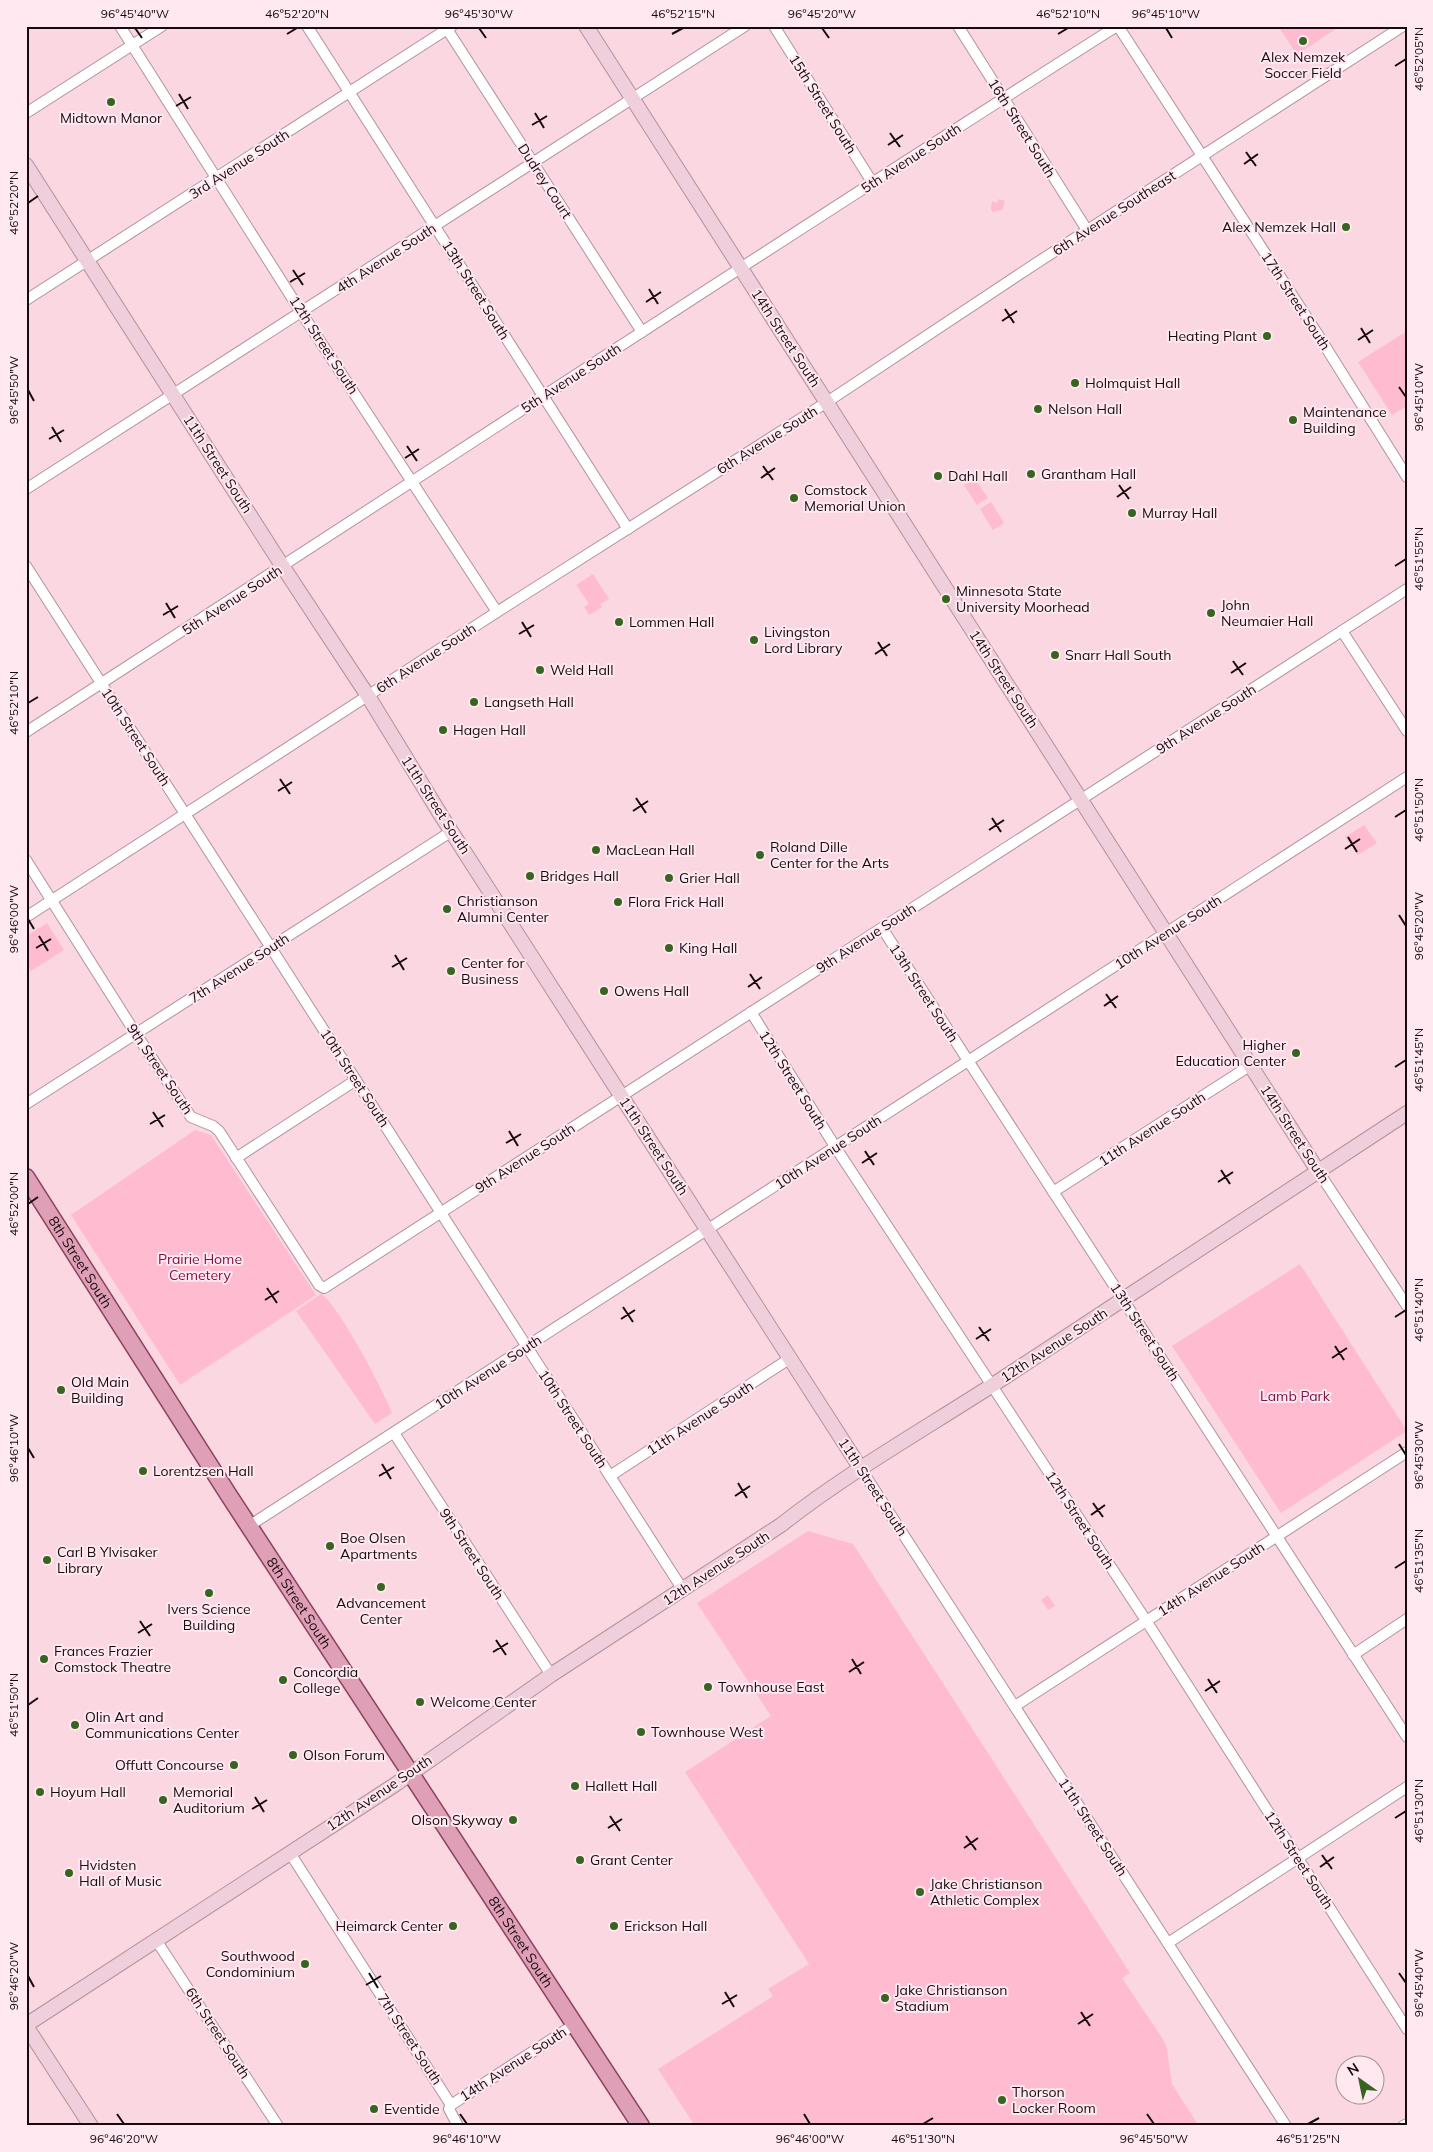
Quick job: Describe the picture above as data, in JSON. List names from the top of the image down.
{
  "streets": {
    "main road": ["8th Street South"],
    "street": [
      "15th Street South",
      "16th Street South",
      "5th Avenue South",
      "3rd Avenue South",
      "Dudrey Court",
      "6th Avenue Southeast",
      "4th Avenue South",
      "13th Street South",
      "17th Street South",
      "14th Street South",
      "12th Street South",
      "6th Avenue South",
      "11th Street South",
      "9th Avenue South",
      "10th Street South",
      "10th Avenue South",
      "7th Avenue South",
      "9th Street South",
      "11th Avenue South",
      "12th Avenue South",
      "14th Avenue South",
      "6th Street South",
      "7th Street South"
    ]
  },
  "crossings": [
    ["15th Street South", "5th Avenue South"],
    ["16th Street South", "5th Avenue South"],
    ["16th Street South", "6th Avenue Southeast"],
    ["5th Avenue South", "Dudrey Court"],
    ["5th Avenue South", "13th Street South"],
    ["5th Avenue South", "17th Street South"],
    ["5th Avenue South", "14th Street South"],
    ["5th Avenue South", "12th Street South"],
    ["5th Avenue South", "11th Street South"],
    ["5th Avenue South", "10th Street South"],
    ["3rd Avenue South", "Dudrey Court"],
    ["3rd Avenue South", "13th Street South"],
    ["3rd Avenue South", "12th Street South"],
    ["3rd Avenue South", "11th Street South"],
    ["Dudrey Court", "4th Avenue South"],
    ["6th Avenue Southeast", "17th Street South"],
    ["6th Avenue Southeast", "14th Street South"],
    ["6th Avenue Southeast", "6th Avenue South"],
    ["4th Avenue South", "13th Street South"],
    ["4th Avenue South", "14th Street South"],
    ["4th Avenue South", "12th Street South"],
    ["4th Avenue South", "11th Street South"],
    ["13th Street South", "6th Avenue South"],
    ["13th Street South", "9th Avenue South"],
    ["13th Street South", "10th Avenue South"],
    ["13th Street South", "11th Avenue South"],
    ["13th Street South", "12th Avenue South"],
    ["13th Street South", "14th Avenue South"],
    ["14th Street South", "6th Avenue South"],
    ["14th Street South", "9th Avenue South"],
    ["14th Street South", "10th Avenue South"],
    ["14th Street South", "11th Avenue South"],
    ["14th Street South", "12th Avenue South"],
    ["12th Street South", "6th Avenue South"],
    ["12th Street South", "9th Avenue South"],
    ["12th Street South", "10th Avenue South"],
    ["12th Street South", "12th Avenue South"],
    ["12th Street South", "14th Avenue South"],
    ["6th Avenue South", "11th Street South"],
    ["6th Avenue South", "10th Street South"],
    ["6th Avenue South", "9th Street South"],
    ["11th Street South", "9th Avenue South"],
    ["11th Street South", "10th Avenue South"],
    ["11th Street South", "7th Avenue South"],
    ["11th Street South", "11th Avenue South"],
    ["11th Street South", "12th Avenue South"],
    ["11th Street South", "14th Avenue South"],
    ["9th Avenue South", "10th Street South"],
    ["9th Avenue South", "9th Street South"],
    ["10th Street South", "10th Avenue South"],
    ["10th Street South", "7th Avenue South"],
    ["10th Street South", "11th Avenue South"],
    ["10th Street South", "12th Avenue South"],
    ["10th Avenue South", "9th Street South"],
    ["10th Avenue South", "8th Street South"],
    ["7th Avenue South", "9th Street South"],
    ["9th Street South", "12th Avenue South"],
    ["8th Street South", "12th Avenue South"],
    ["8th Street South", "14th Avenue South"],
    ["12th Avenue South", "6th Street South"],
    ["12th Avenue South", "7th Street South"],
    ["14th Avenue South", "7th Street South"]
  ],
  "parks": ["Prairie Home Cemetery", "Lamb Park"],
  "places": [
    "Alex Nemzek Soccer Field",
    "Midtown Manor",
    "Alex Nemzek Hall",
    "Heating Plant",
    "Holmquist Hall",
    "Nelson Hall",
    "Maintenance Building",
    "Grantham Hall",
    "Dahl Hall",
    "Comstock Memorial Union",
    "Murray Hall",
    "Minnesota State University Moorhead",
    "John Neumaier Hall",
    "Lommen Hall",
    "Livingston Lord Library",
    "Snarr Hall South",
    "Weld Hall",
    "Langseth Hall",
    "Hagen Hall",
    "MacLean Hall",
    "Roland Dille Center for the Arts",
    "Bridges Hall",
    "Grier Hall",
    "Flora Frick Hall",
    "Christianson Alumni Center",
    "King Hall",
    "Center for Business",
    "Owens Hall",
    "Higher Education Center",
    "Old Main Building",
    "Lorentzsen Hall",
    "Boe Olsen Apartments",
    "Carl B Ylvisaker Library",
    "Advancement Center",
    "Ivers Science Building",
    "Frances Frazier Comstock Theatre",
    "Concordia College",
    "Townhouse East",
    "Welcome Center",
    "Olin Art and Communications Center",
    "Townhouse West",
    "Olson Forum",
    "Offutt Concourse",
    "Hallett Hall",
    "Hoyum Hall",
    "Memorial Auditorium",
    "Olson Skyway",
    "Grant Center",
    "Hvidsten Hall of Music",
    "Jake Christianson Athletic Complex",
    "Heimarck Center",
    "Erickson Hall",
    "Southwood Condominium",
    "Jake Christianson Stadium",
    "Thorson Locker Room",
    "Eventide"
  ],
  "north": "top left",
  "coordinates": [
    "96°45'40\"W",
    "46°52'20\"N",
    "96°45'30\"W",
    "46°52'15\"N",
    "96°45'20\"W",
    "46°52'10\"N",
    "96°45'10\"W",
    "46°52'05\"N",
    "96°45'50\"W",
    "46°51'55\"N",
    "46°51'50\"N",
    "96°46'00\"W",
    "46°51'45\"N",
    "46°52'00\"N",
    "46°51'40\"N",
    "96°46'10\"W",
    "46°51'35\"N",
    "46°51'30\"N",
    "96°46'20\"W",
    "46°51'25\"N"
  ]
}
